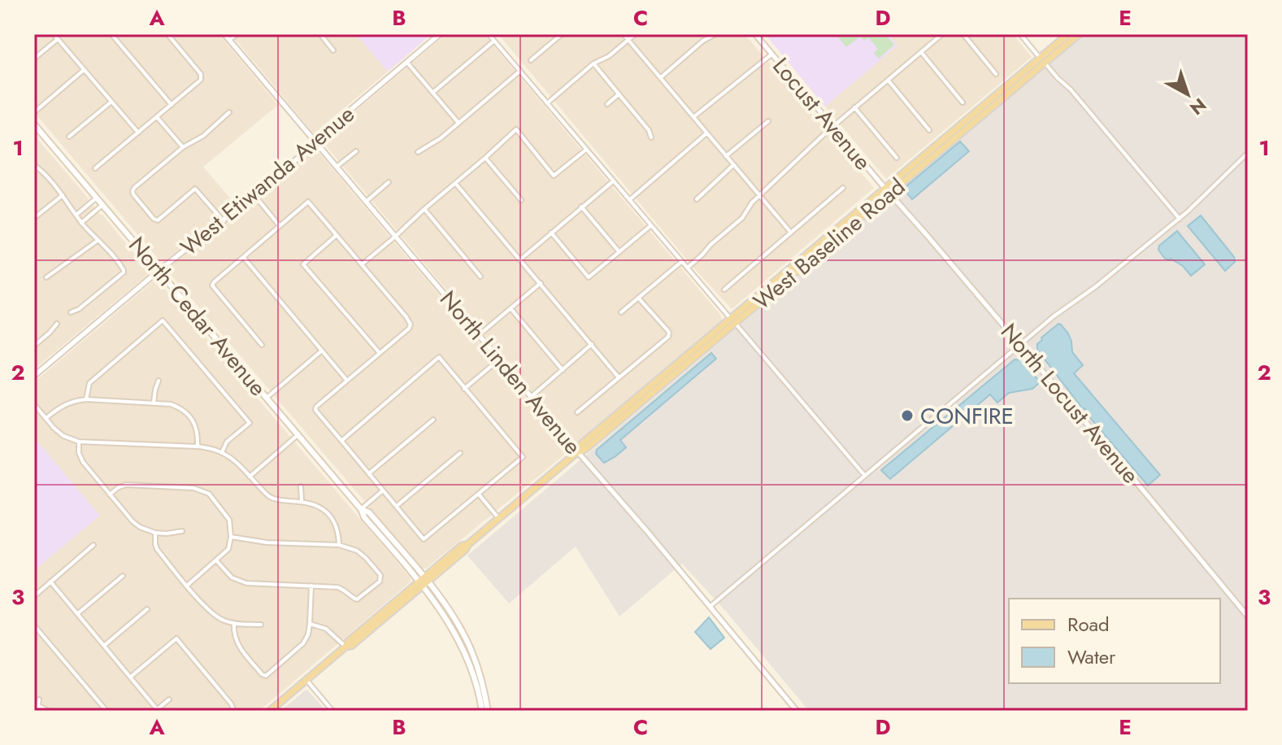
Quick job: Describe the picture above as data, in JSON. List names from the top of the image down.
{
  "streets": {
    "main road": ["West Baseline Road", "North Cedar Avenue"],
    "street": [
      "Locust Avenue",
      "West Etiwanda Avenue",
      "North Linden Avenue",
      "North Locust Avenue"
    ]
  },
  "crossings": [
    ["Locust Avenue", "West Baseline Road"],
    ["Locust Avenue", "North Locust Avenue"],
    ["West Etiwanda Avenue", "North Cedar Avenue"],
    ["West Etiwanda Avenue", "North Linden Avenue"],
    ["West Baseline Road", "North Cedar Avenue"],
    ["West Baseline Road", "North Linden Avenue"],
    ["West Baseline Road", "North Locust Avenue"]
  ],
  "places": ["CONFIRE"],
  "legend": ["Road", "Water"],
  "north": "bottom right",
  "grid": {
    "columns": [
      "A",
      "B",
      "C",
      "D",
      "E"
    ],
    "rows": ["1", "2", "3"]
  }
}
